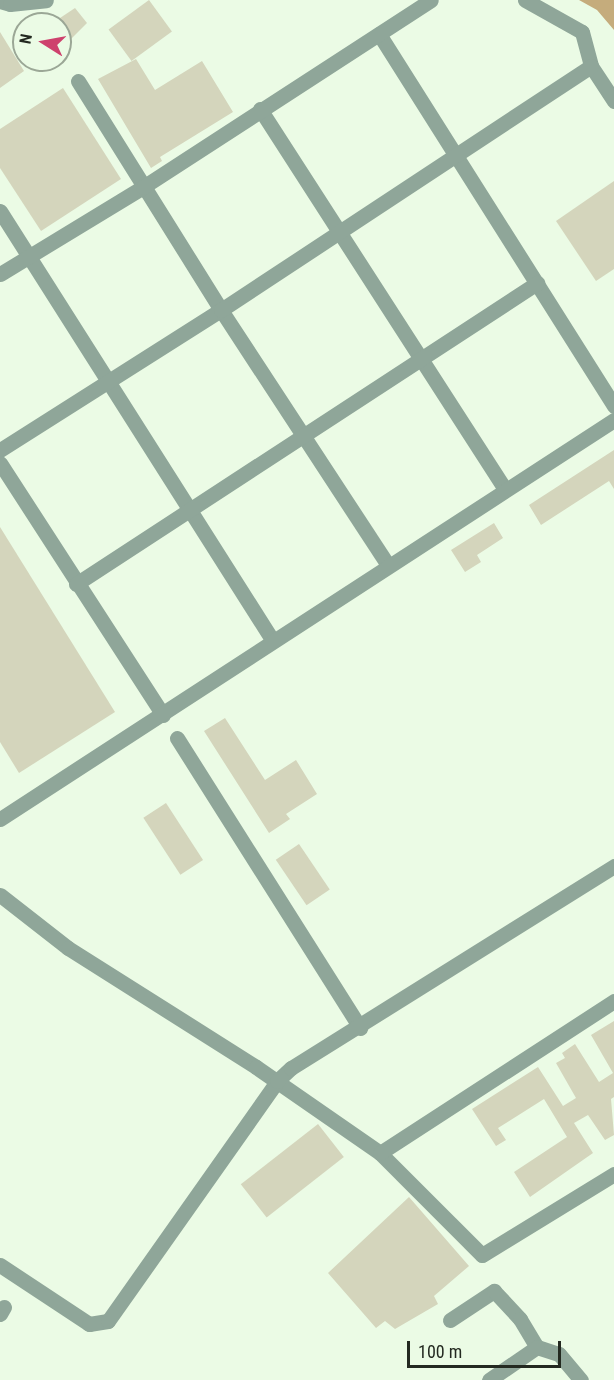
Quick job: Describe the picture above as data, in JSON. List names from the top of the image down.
{
  "scale_bar": "100 m",
  "north": "left"
}
